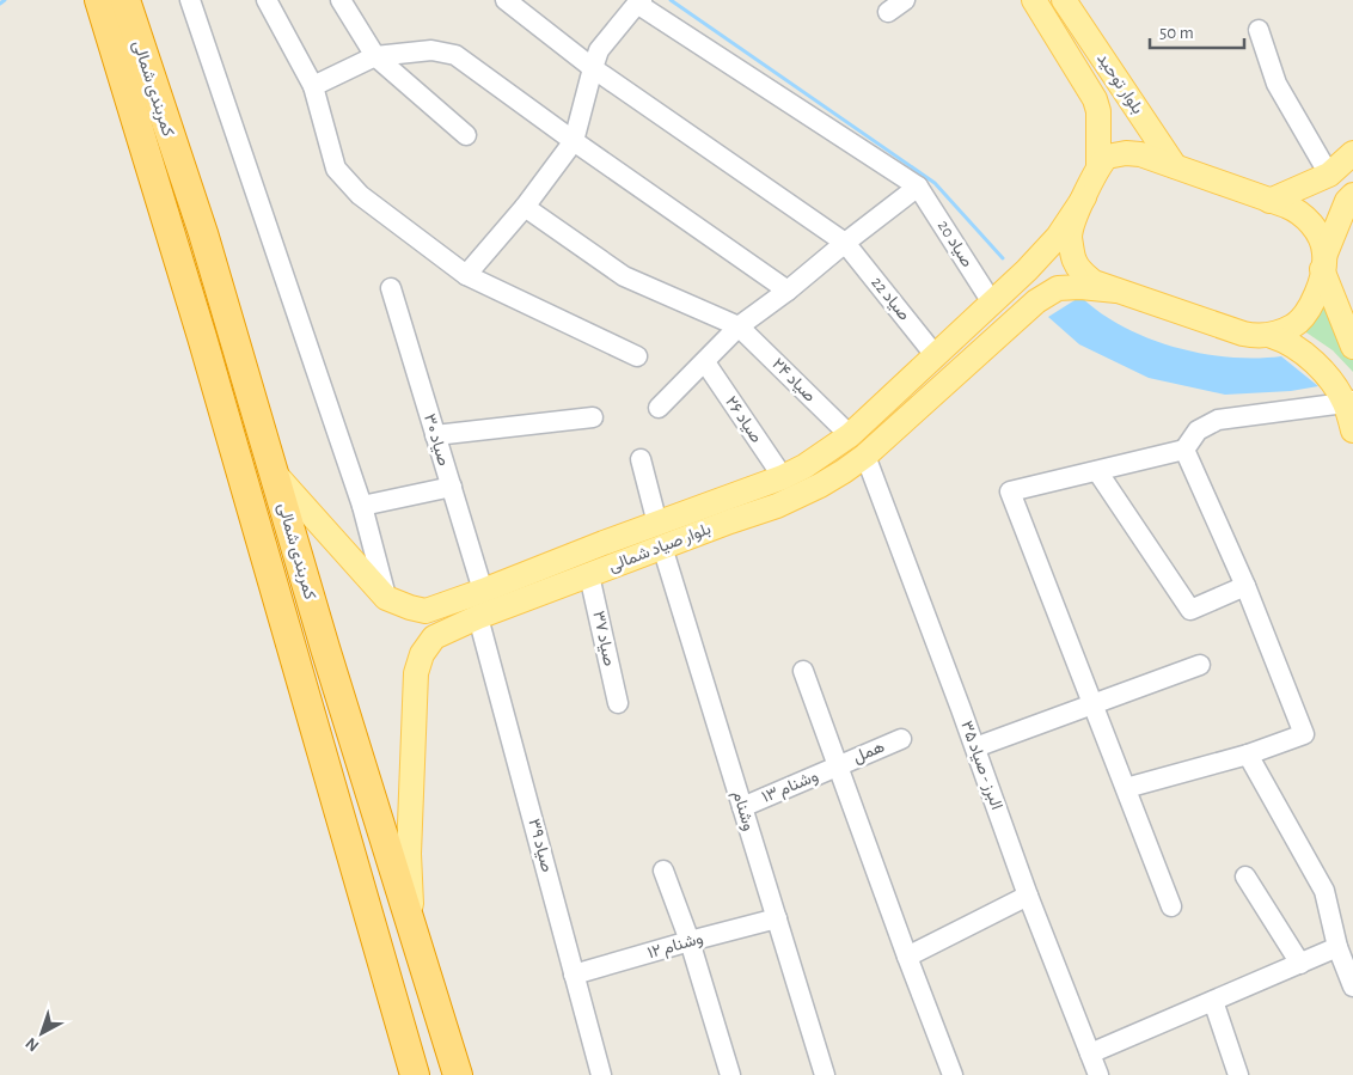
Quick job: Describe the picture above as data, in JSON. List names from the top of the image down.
{
  "streets": {
    "highway": ["کمربندی شمالی"],
    "main road": ["بلوار توحید", "بلوار صیاد شمالی"],
    "street": [
      "صیاد 20",
      "صیاد 22",
      "صیاد ۲۴",
      "صیاد ۲۶",
      "صیاد ۳۰",
      "صیاد ۳۷",
      "همل",
      "البرز - صیاد ۳۵",
      "وشنام ۱۳",
      "وشنام",
      "صیاد ۳۹",
      "وشنام ۱۲"
    ]
  },
  "crossings": [
    ["صیاد 20", "بلوار صیاد شمالی"],
    ["صیاد 22", "بلوار صیاد شمالی"],
    ["صیاد ۲۴", "بلوار صیاد شمالی"],
    ["صیاد ۲۶", "بلوار صیاد شمالی"],
    ["صیاد ۳۰", "بلوار صیاد شمالی"],
    ["بلوار صیاد شمالی", "صیاد ۳۷"],
    ["بلوار صیاد شمالی", "البرز - صیاد ۳۵"],
    ["بلوار صیاد شمالی", "وشنام"],
    ["بلوار صیاد شمالی", "صیاد ۳۹"],
    ["همل", "وشنام ۱۳"],
    ["وشنام ۱۳", "وشنام"],
    ["وشنام", "وشنام ۱۲"],
    ["صیاد ۳۹", "وشنام ۱۲"]
  ],
  "scale_bar": "50 m",
  "north": "bottom left"
}
